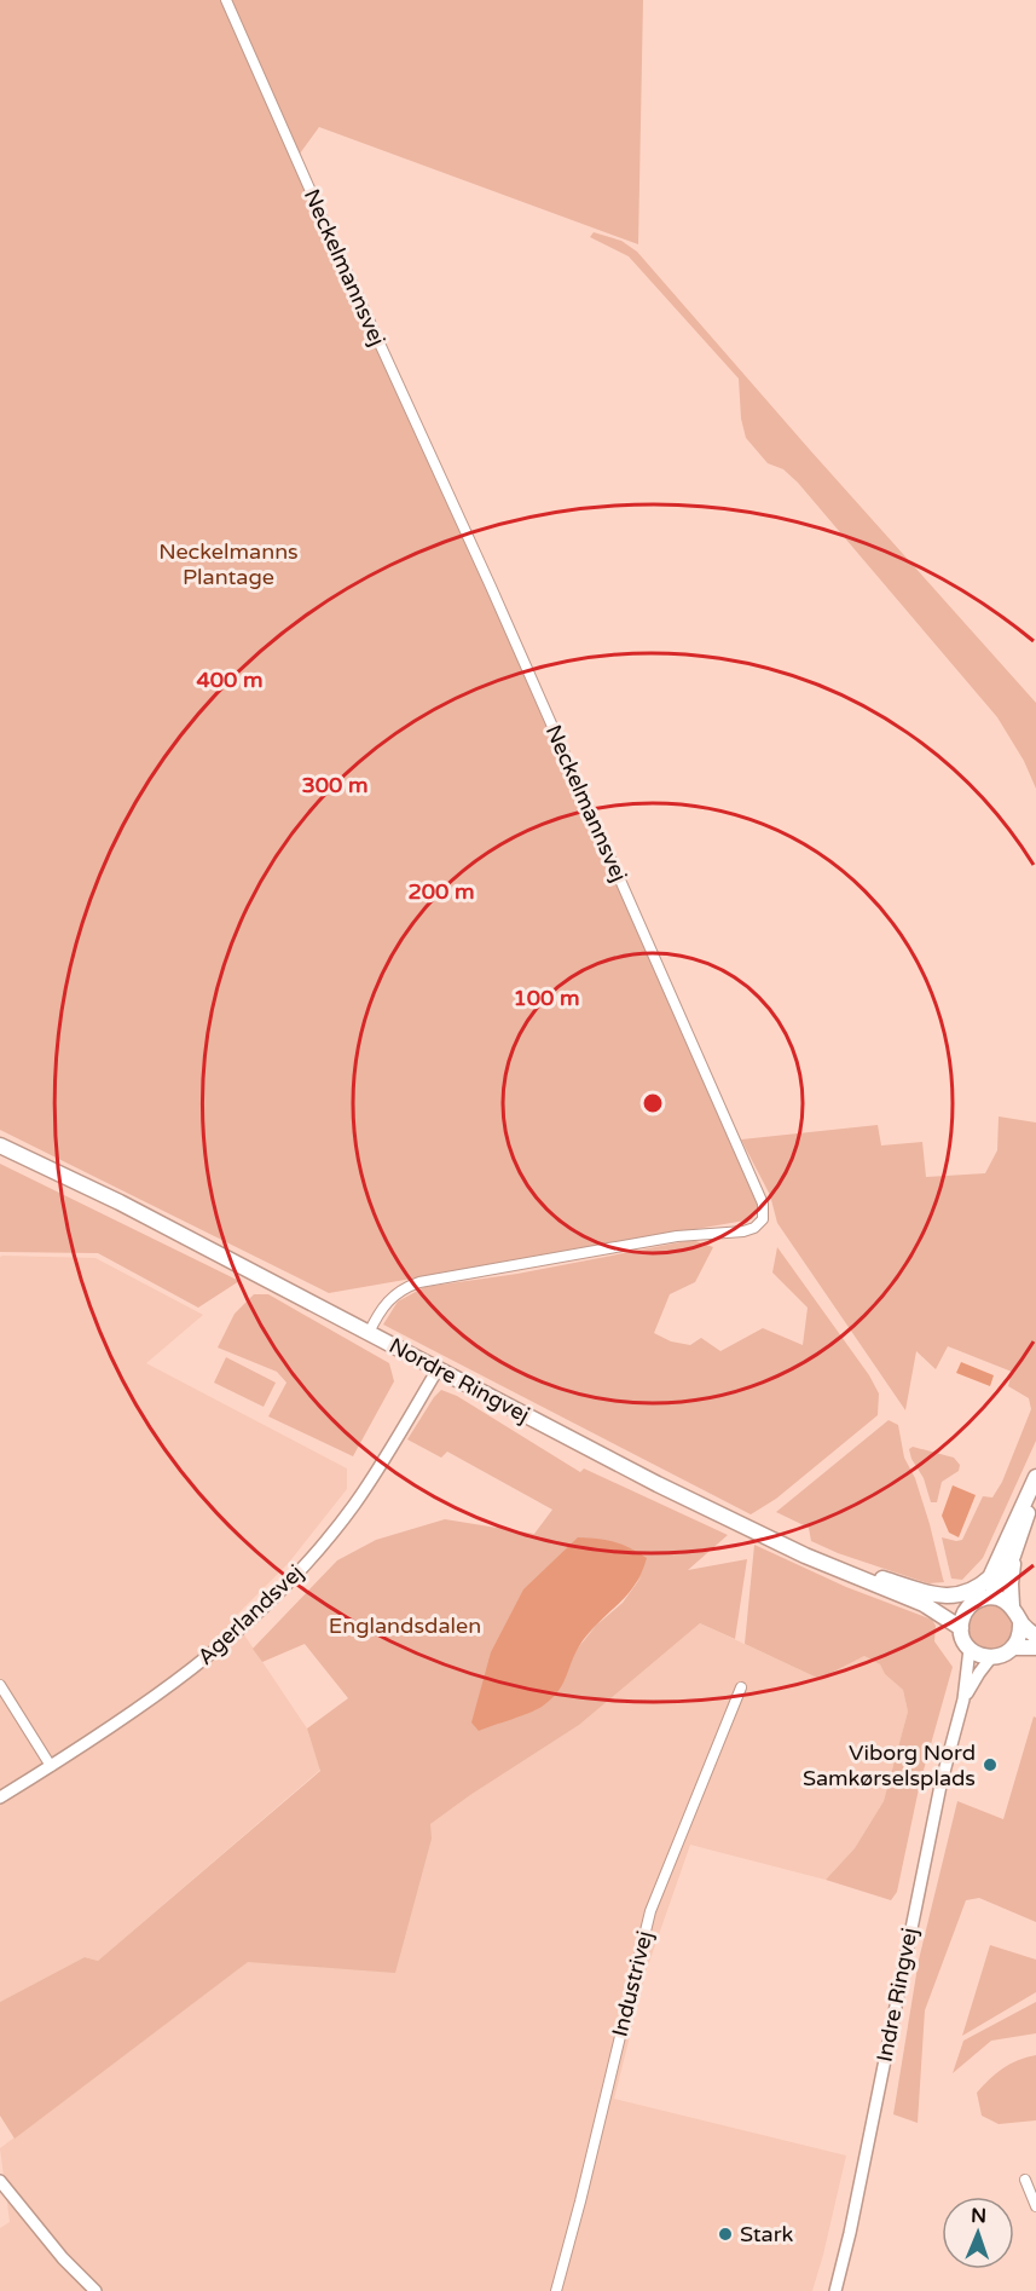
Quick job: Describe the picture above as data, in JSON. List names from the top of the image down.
{
  "streets": {
    "main road": ["Nordre Ringvej"],
    "street": [
      "Neckelmannsvej",
      "Agerlandsvej",
      "Industrivej",
      "Indre Ringvej"
    ]
  },
  "crossings": [
    ["Neckelmannsvej", "Nordre Ringvej"],
    ["Nordre Ringvej", "Agerlandsvej"],
    ["Nordre Ringvej", "Indre Ringvej"]
  ],
  "parks": ["Neckelmanns Plantage", "Englandsdalen"],
  "places": ["Viborg Nord Samkørselsplads", "Stark"],
  "north": "top",
  "rings": [
    "400 m",
    "300 m",
    "200 m",
    "100 m"
  ]
}
